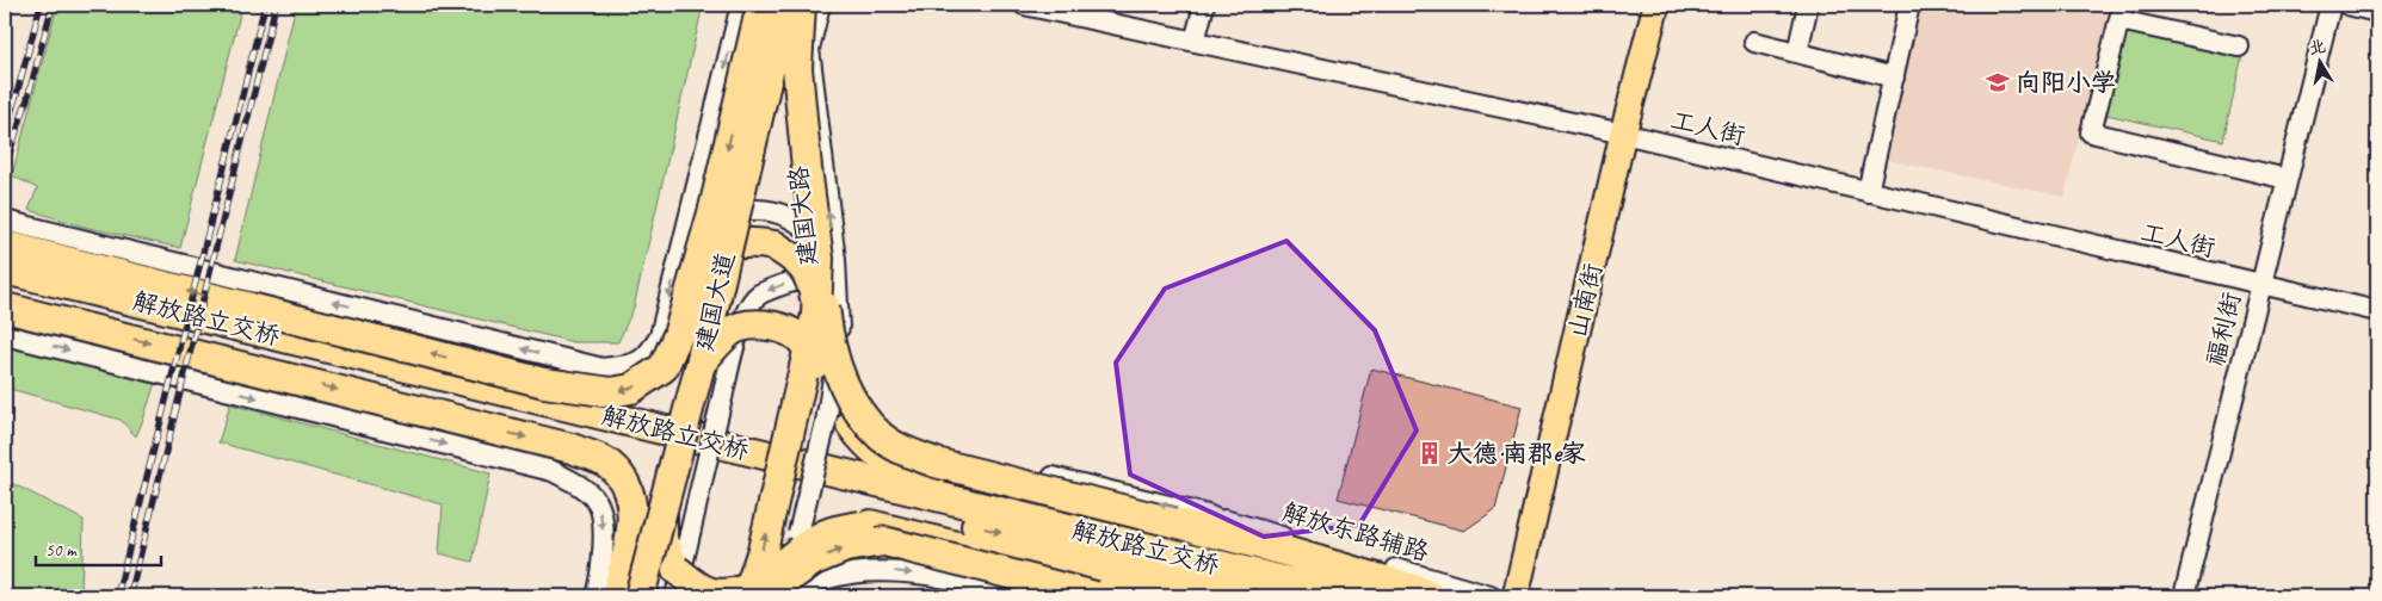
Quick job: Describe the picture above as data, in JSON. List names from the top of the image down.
{
  "streets": {
    "highway": ["建国大道", "解放路立交桥"],
    "main road": ["山南街"],
    "street": [
      "工人街",
      "建国大路",
      "福利街",
      "解放东路辅路"
    ]
  },
  "crossings": [
    ["工人街", "山南街"],
    ["工人街", "福利街"]
  ],
  "places": {
    "school or university": ["向阳小学"],
    "building": ["大德·南郡e家"]
  },
  "scale_bar": "50 m",
  "north": "top"
}
